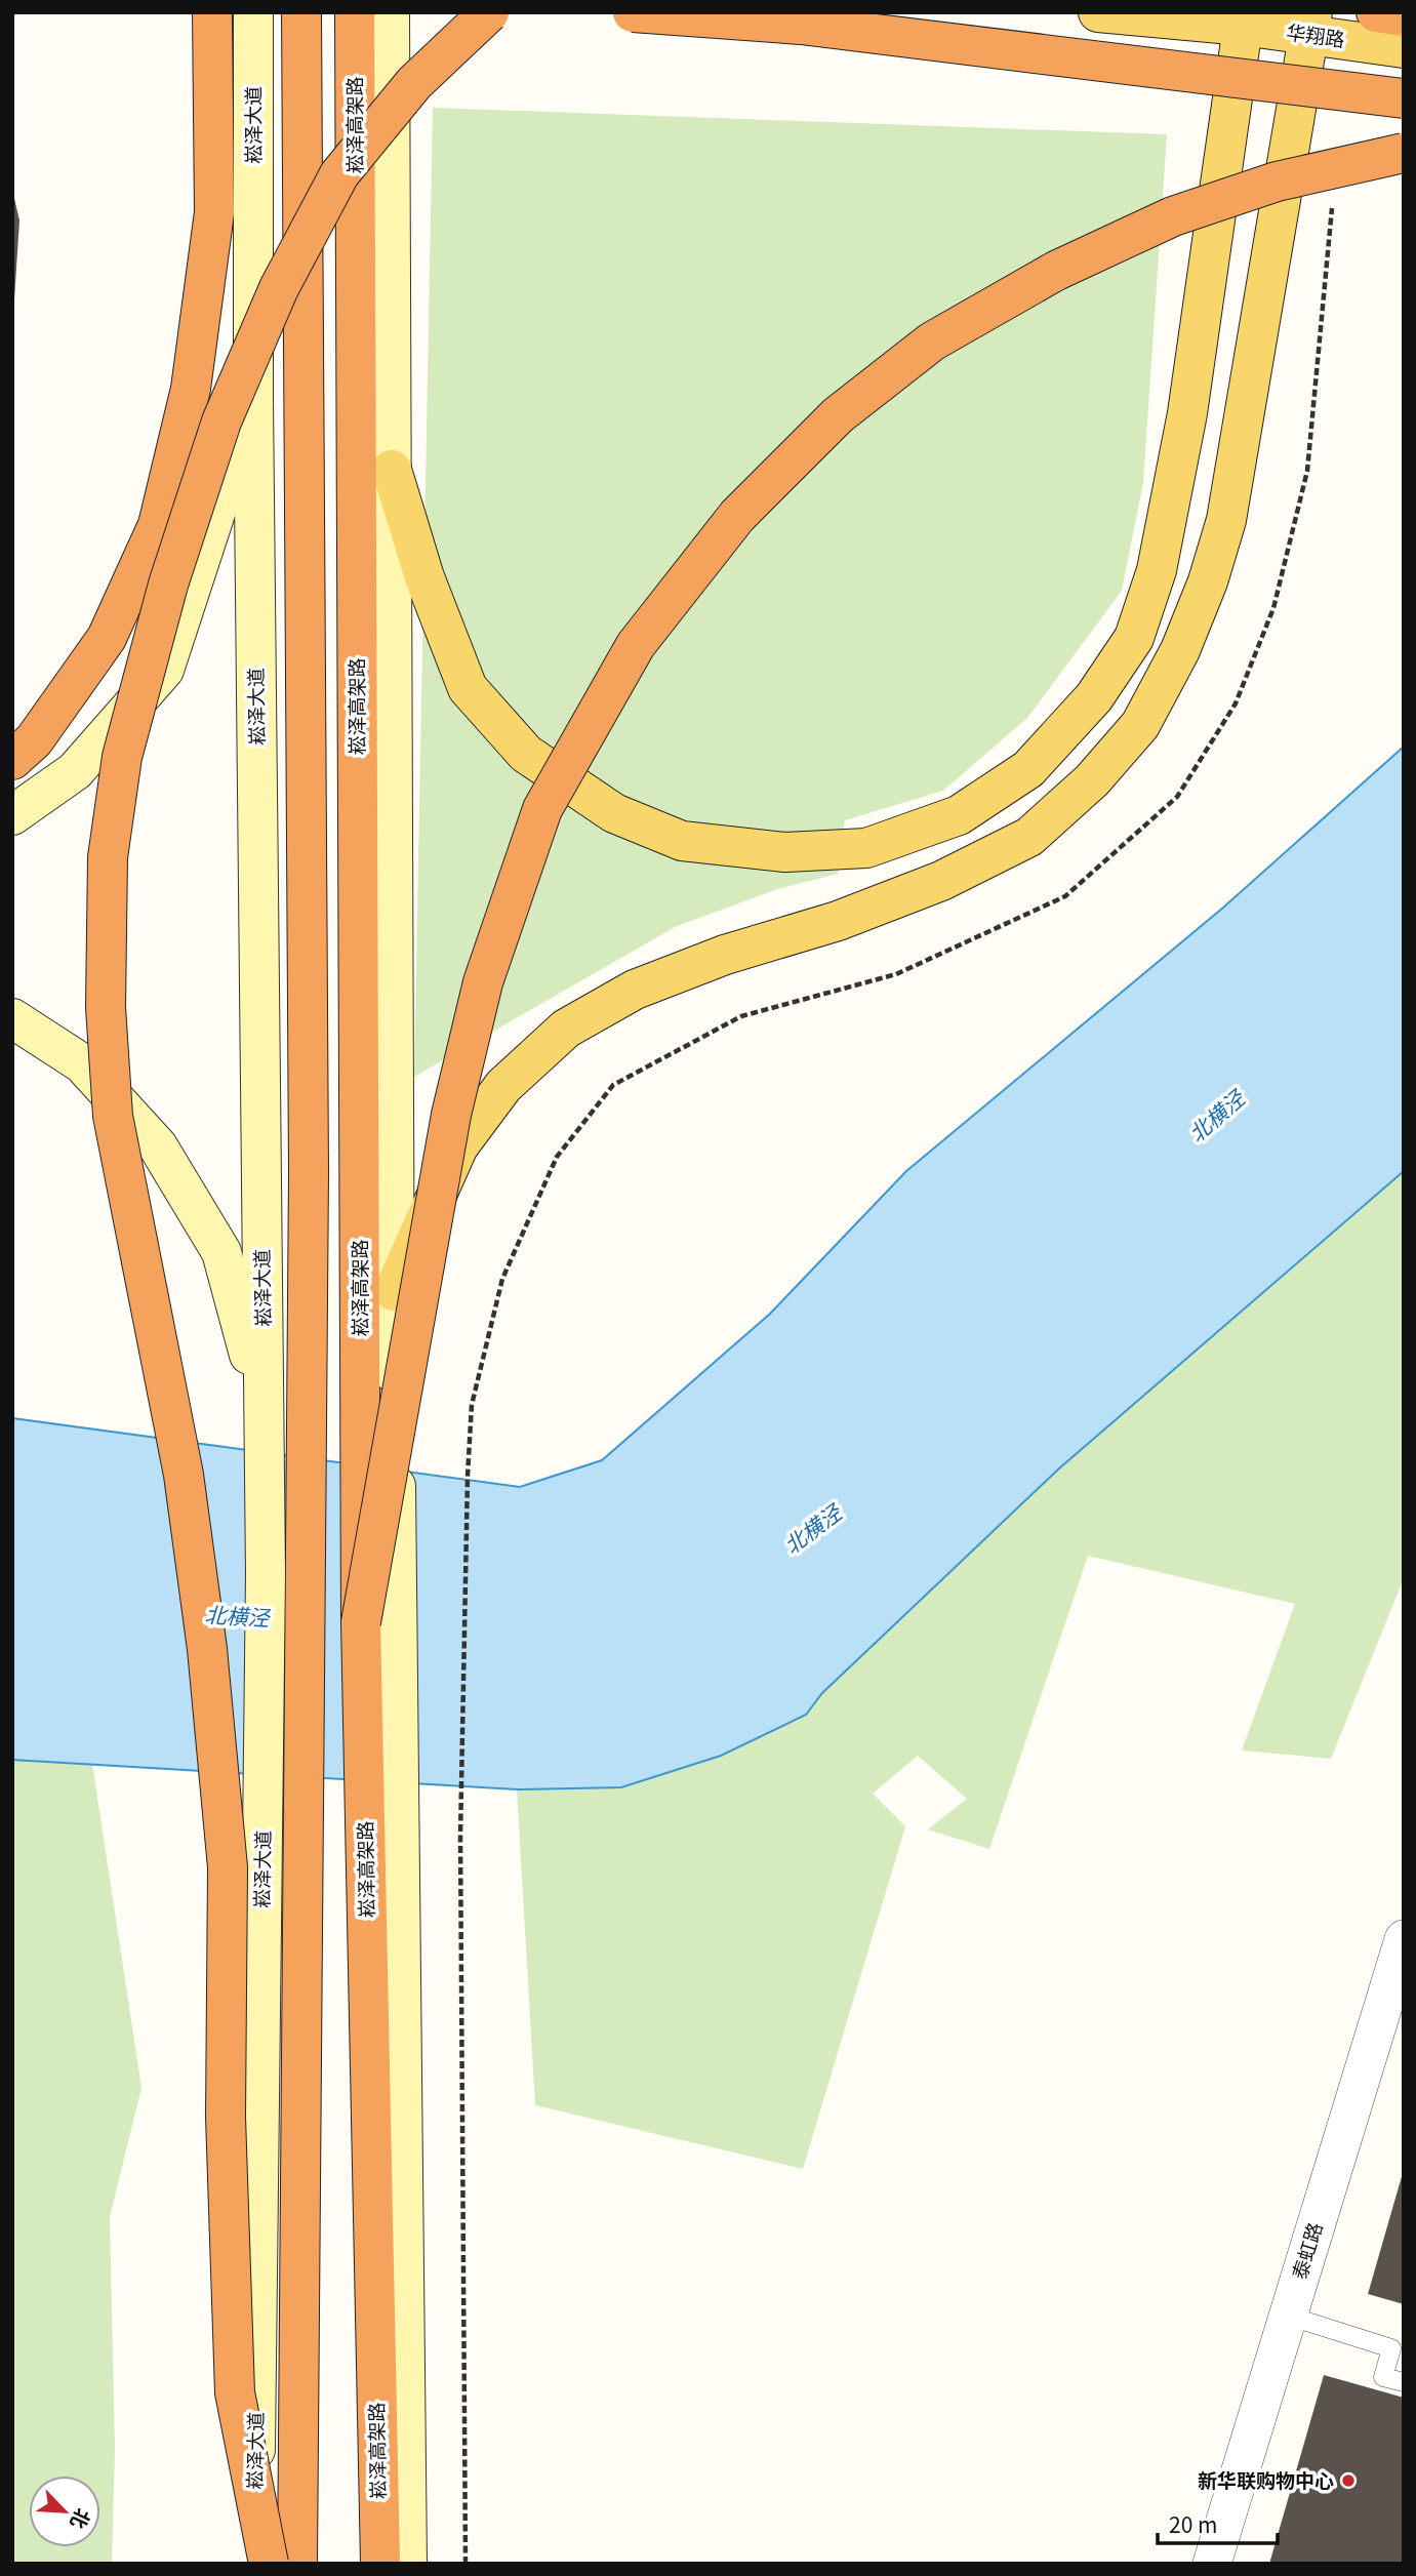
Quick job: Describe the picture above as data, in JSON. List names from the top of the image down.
{
  "streets": {
    "highway": ["崧泽高架路"],
    "main road": ["华翔路", "崧泽大道"],
    "street": ["泰虹路"]
  },
  "water": ["北横泾"],
  "places": ["新华联购物中心"],
  "scale_bar": "20 m",
  "north": "bottom right"
}
